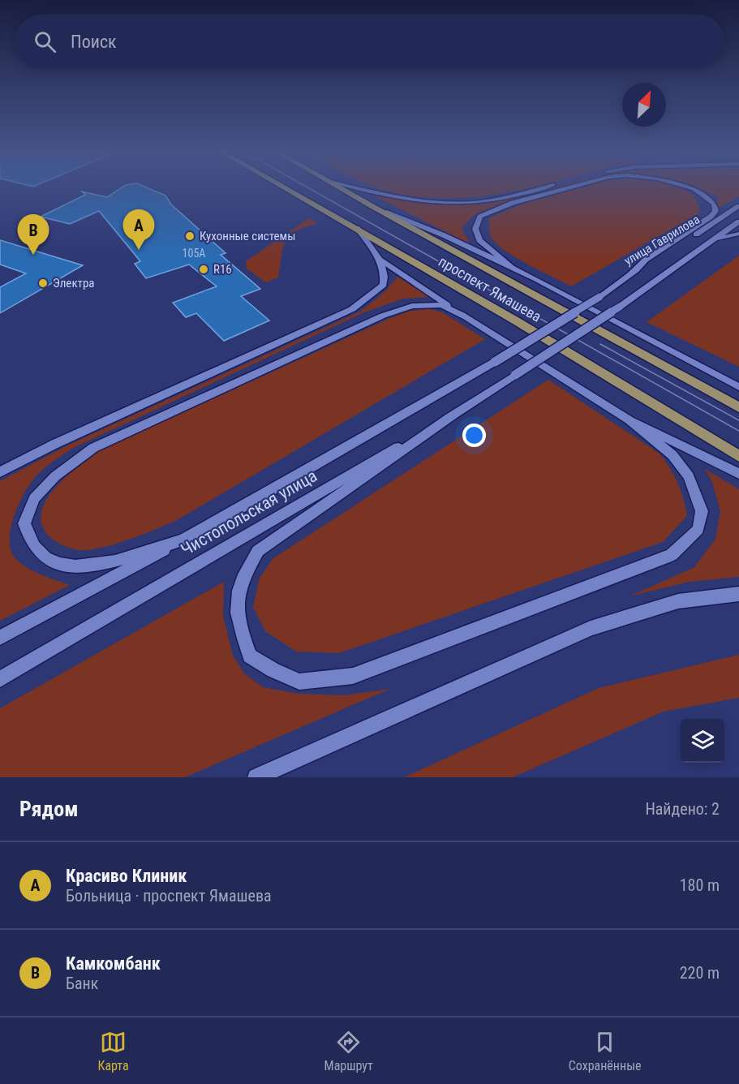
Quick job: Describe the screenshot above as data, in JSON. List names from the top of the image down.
{
  "streets": {
    "main road": ["улица Гаврилова", "проспект Ямашева", "Чистопольская улица"]
  },
  "crossings": [
    ["улица Гаврилова", "Чистопольская улица"]
  ],
  "places": ["Кухонные системы", "R16", "Электра"],
  "house_numbers": ["105А"],
  "north": "top right",
  "page": {
    "search": "Поиск",
    "pins": ["A", "B"],
    "heading": ["Рядом", "Найдено: 2"],
    "list": [
      {
        "mark": "A",
        "name": "Красиво Клиник",
        "note": "Больница · проспект Ямашева",
        "value": "180 m"
      },
      {
        "mark": "B",
        "name": "Камкомбанк",
        "note": "Банк",
        "value": "220 m"
      }
    ],
    "nav": ["Карта", "Маршрут", "Сохранённые"]
  }
}
